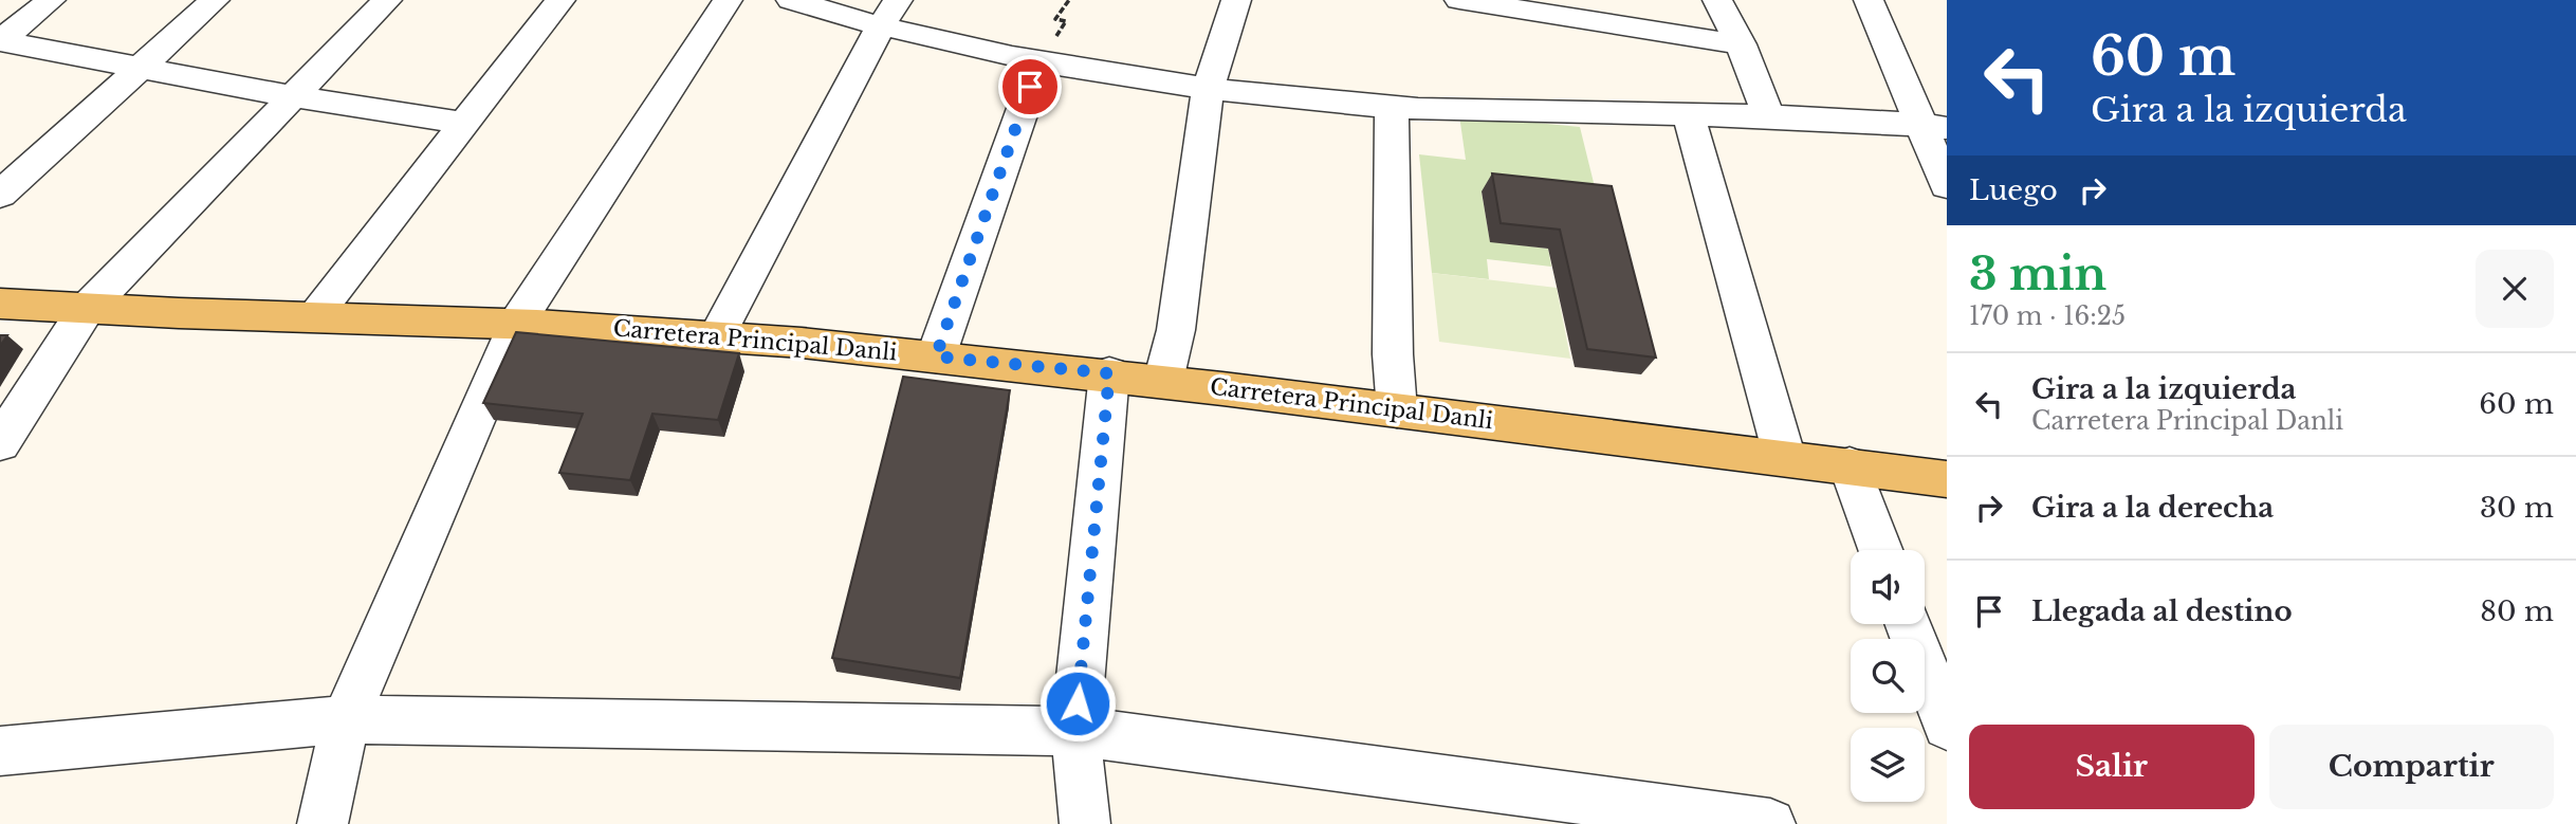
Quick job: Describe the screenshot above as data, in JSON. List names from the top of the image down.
{
  "streets": {
    "main road": ["Carretera Principal Danli"]
  },
  "page": {
    "turn": ["60 m", "Gira a la izquierda"],
    "then": "Luego",
    "heading": ["3 min", "170 m · 16:25"],
    "list": [
      {
        "name": "Gira a la izquierda",
        "note": "Carretera Principal Danli",
        "value": "60 m"
      },
      {
        "name": "Gira a la derecha",
        "value": "30 m"
      },
      {
        "name": "Llegada al destino",
        "value": "80 m"
      }
    ],
    "buttons": ["Salir", "Compartir"]
  }
}
